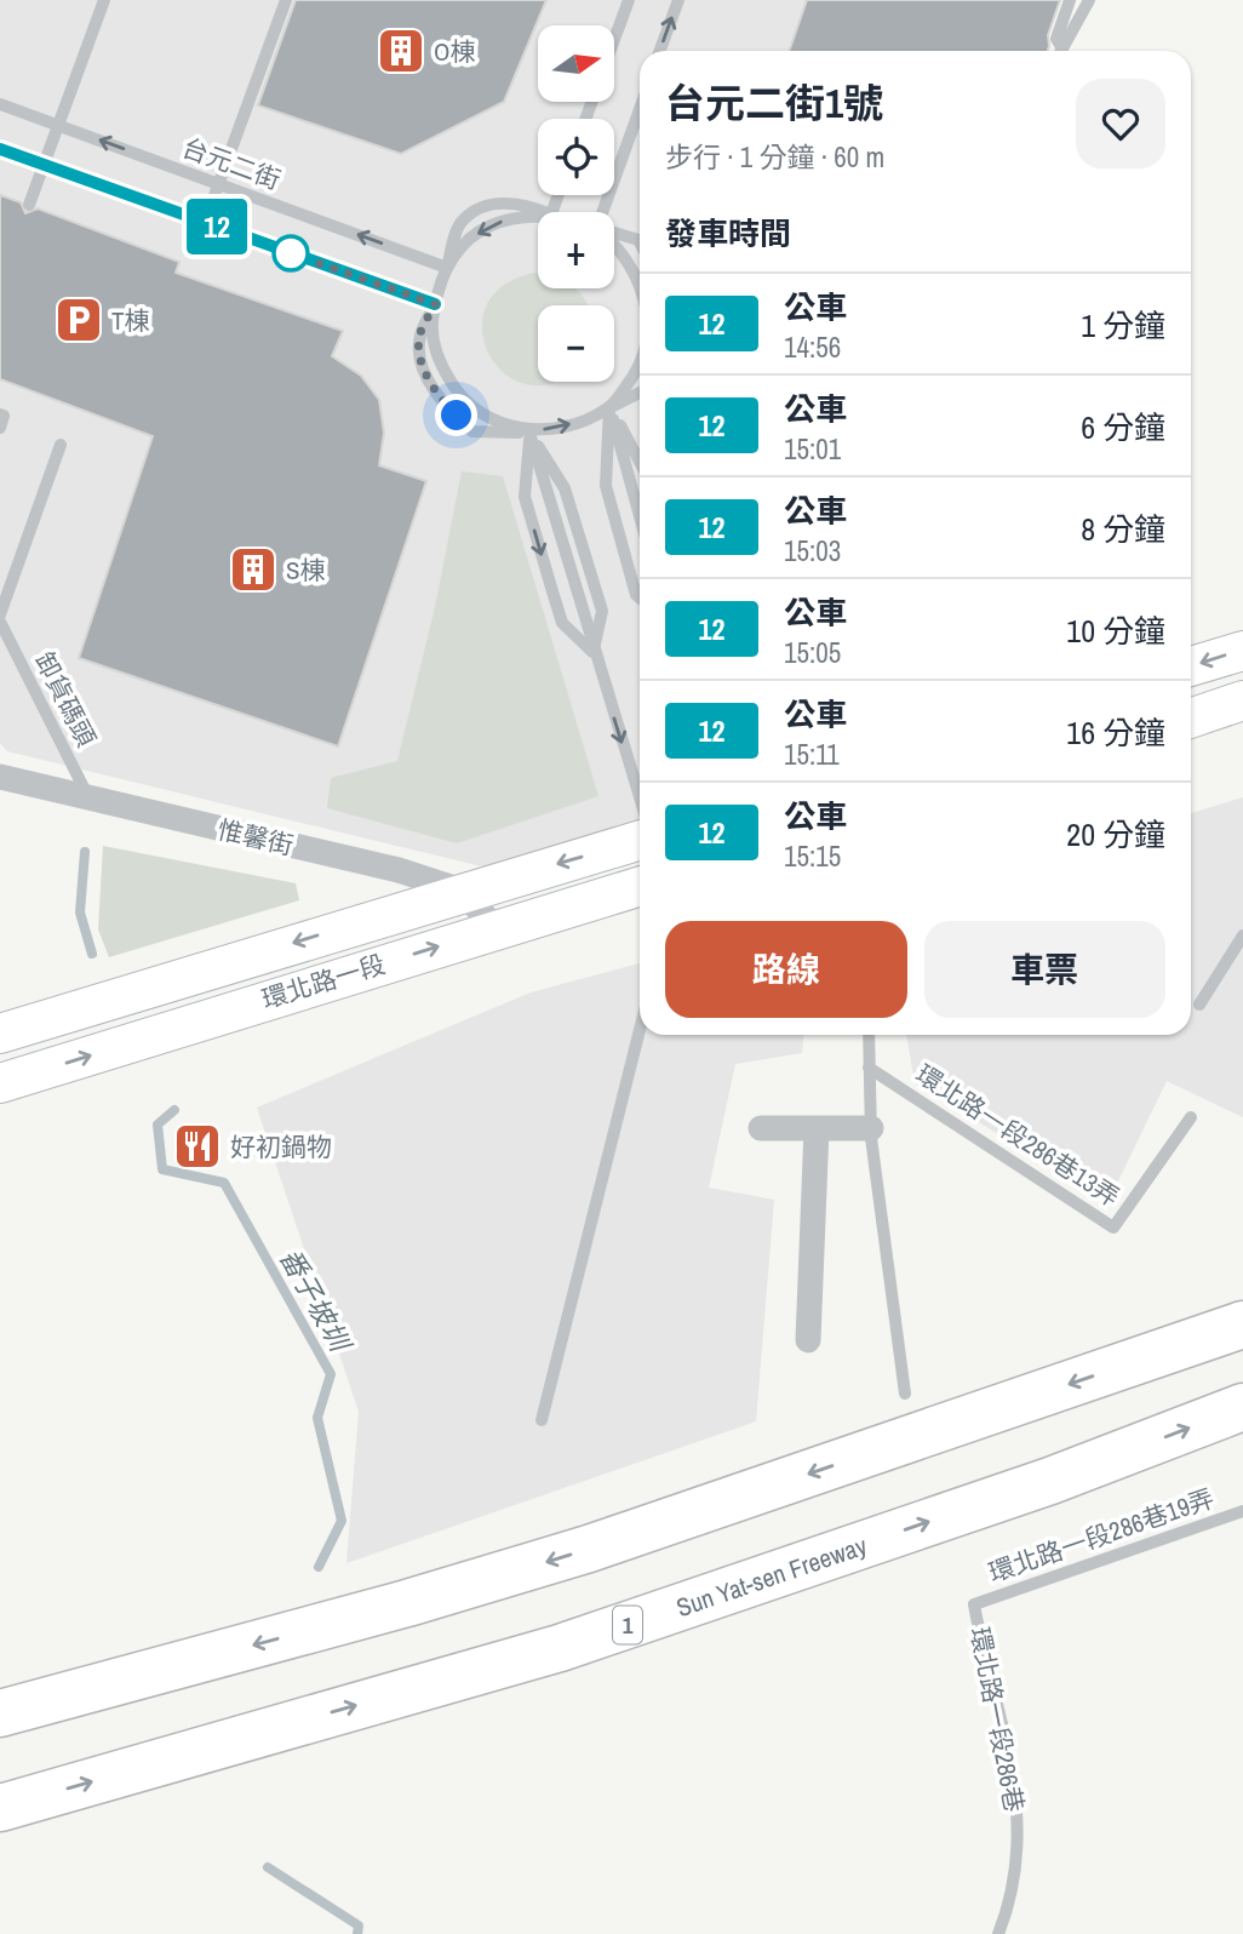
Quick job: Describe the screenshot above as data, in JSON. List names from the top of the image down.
{
  "streets": {
    "highway": ["Sun Yat-sen Freeway", "1"],
    "street": ["惟馨街", "環北路一段"],
    "lane": [
      "台元二街",
      "卸貨碼頭",
      "環北路一段286巷13弄",
      "環北路一段286巷19弄",
      "環北路一段286巷"
    ]
  },
  "crossings": [
    ["卸貨碼頭", "惟馨街"],
    ["惟馨街", "環北路一段"],
    ["環北路一段286巷19弄", "環北路一段286巷"]
  ],
  "water": ["番子坡圳"],
  "places": {
    "building": ["O棟", "S棟"],
    "parking": ["T棟"],
    "restaurant": ["好初鍋物"]
  },
  "lines": ["bus line 12"],
  "north": "right",
  "page": {
    "on_map": "12",
    "map_buttons": ["+", "−"],
    "heading": [
      ["台元二街1號", "步行 · 1 分鐘 · 60 m"],
      "發車時間"
    ],
    "list": [
      {
        "mark": "12",
        "name": "公車",
        "note": "14:56",
        "value": "1 分鐘"
      },
      {
        "mark": "12",
        "name": "公車",
        "note": "15:01",
        "value": "6 分鐘"
      },
      {
        "mark": "12",
        "name": "公車",
        "note": "15:03",
        "value": "8 分鐘"
      },
      {
        "mark": "12",
        "name": "公車",
        "note": "15:05",
        "value": "10 分鐘"
      },
      {
        "mark": "12",
        "name": "公車",
        "note": "15:11",
        "value": "16 分鐘"
      },
      {
        "mark": "12",
        "name": "公車",
        "note": "15:15",
        "value": "20 分鐘"
      }
    ],
    "buttons": ["路線", "車票"]
  }
}
